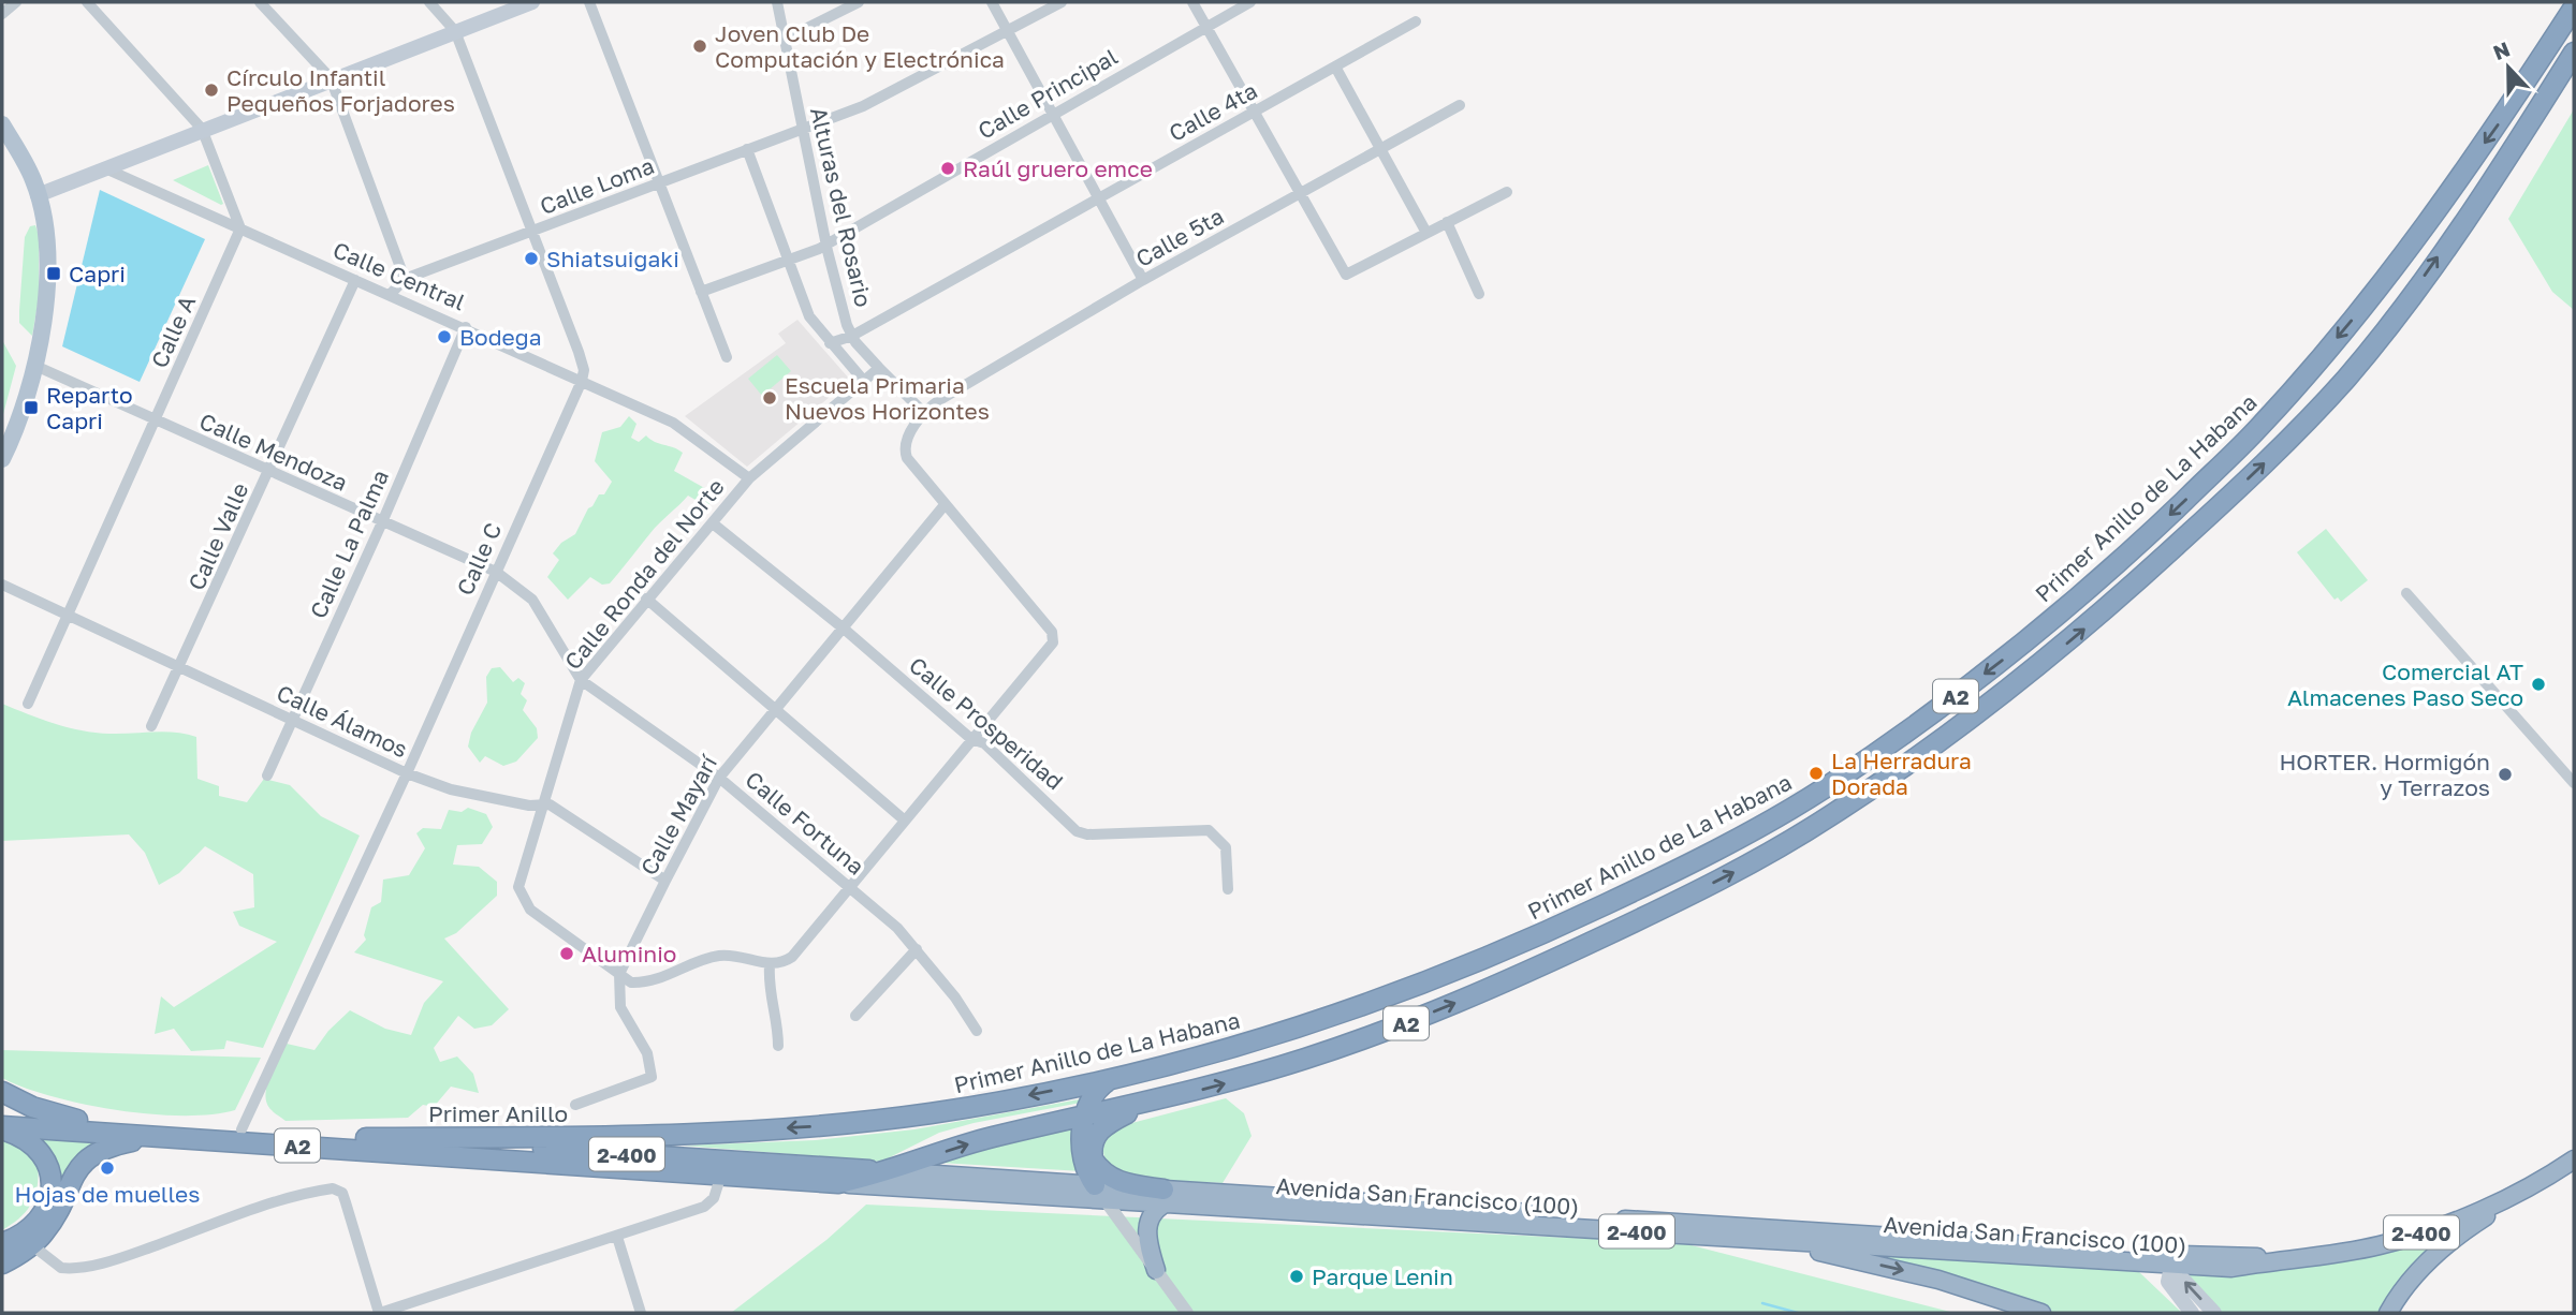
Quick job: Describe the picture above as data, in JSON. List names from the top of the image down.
{
  "streets": {
    "highway": [
      "Primer Anillo de La Habana",
      "A2",
      "Primer Anillo",
      "2-400",
      "Avenida San Francisco (100)"
    ],
    "street": [
      "Calle Principal",
      "Calle 4ta",
      "Calle Loma",
      "Alturas del Rosario",
      "Calle 5ta",
      "Calle Central",
      "Calle A",
      "Calle Mendoza",
      "Calle Valle",
      "Calle La Palma",
      "Calle C",
      "Calle Ronda del Norte",
      "Calle Álamos",
      "Calle Prosperidad",
      "Calle Mayarí",
      "Calle Fortuna"
    ]
  },
  "crossings": [
    ["Calle Principal", "Alturas del Rosario"],
    ["Calle 4ta", "Alturas del Rosario"],
    ["Calle Loma", "Alturas del Rosario"],
    ["Alturas del Rosario", "Calle 5ta"],
    ["Alturas del Rosario", "Calle Ronda del Norte"],
    ["Calle Central", "Calle A"],
    ["Calle Central", "Calle Valle"],
    ["Calle Central", "Calle La Palma"],
    ["Calle Central", "Calle C"],
    ["Calle Central", "Calle Ronda del Norte"],
    ["Calle A", "Calle Mendoza"],
    ["Calle A", "Calle Álamos"],
    ["Calle Mendoza", "Calle Valle"],
    ["Calle Mendoza", "Calle La Palma"],
    ["Calle Mendoza", "Calle C"],
    ["Calle Mendoza", "Calle Fortuna"],
    ["Primer Anillo de La Habana", "Primer Anillo"],
    ["Calle Valle", "Calle Álamos"],
    ["Calle La Palma", "Calle Álamos"],
    ["Calle C", "A2"],
    ["Calle C", "Calle Álamos"],
    ["Calle C", "Calle Fortuna"],
    ["Calle Ronda del Norte", "Calle Álamos"],
    ["Calle Ronda del Norte", "Calle Prosperidad"],
    ["Calle Ronda del Norte", "Calle Mayarí"],
    ["Calle Ronda del Norte", "Calle Fortuna"],
    ["A2", "Primer Anillo"],
    ["A2", "2-400"],
    ["A2", "Avenida San Francisco (100)"],
    ["Calle Álamos", "Calle Mayarí"],
    ["Calle Prosperidad", "Calle Mayarí"],
    ["Calle Mayarí", "Calle Fortuna"],
    ["Primer Anillo", "2-400"],
    ["2-400", "Avenida San Francisco (100)"]
  ],
  "places": {
    "other": [
      "Joven Club De Computación y Electrónica",
      "Círculo Infantil Pequeños Forjadores",
      "Raúl gruero emce",
      "Shiatsuigaki",
      "Bodega",
      "Escuela Primaria Nuevos Horizontes",
      "Comercial AT Almacenes Paso Seco",
      "La Herradura Dorada",
      "HORTER. Hormigón y Terrazos",
      "Aluminio",
      "Hojas de muelles",
      "Parque Lenin"
    ],
    "transit": ["Capri", "Reparto Capri"]
  },
  "north": "top"
}
